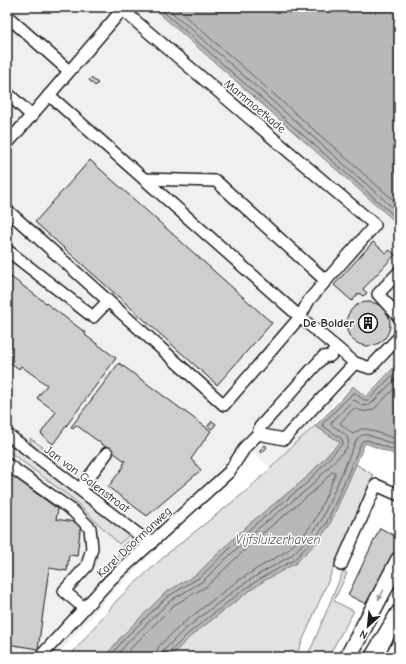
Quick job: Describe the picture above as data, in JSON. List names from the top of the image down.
{
  "streets": {
    "street": ["Mammoetkade", "Jan van Galenstraat", "Karel Doormanweg"]
  },
  "crossings": [
    ["Jan van Galenstraat", "Karel Doormanweg"]
  ],
  "water": ["Vijfsluizerhaven"],
  "places": {
    "building": ["De Bolder"]
  },
  "north": "bottom left"
}
